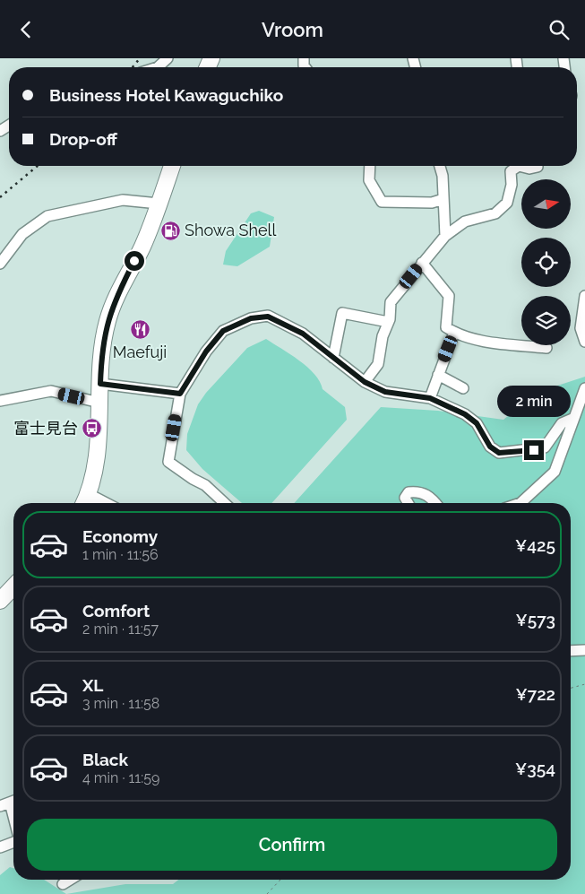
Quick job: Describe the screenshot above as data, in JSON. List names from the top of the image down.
{
  "places": {
    "fuel station": ["Showa Shell"],
    "restaurant": ["Maefuji"],
    "bus stop": ["富士見台"]
  },
  "north": "right",
  "page": {
    "header": "Vroom",
    "banner": ["Business Hotel Kawaguchiko", "Drop-off"],
    "bubble": "2 min",
    "list": [
      {
        "name": "Economy",
        "note": "1 min · 11:56",
        "value": "¥425"
      },
      {
        "name": "Comfort",
        "note": "2 min · 11:57",
        "value": "¥573"
      },
      {
        "name": "XL",
        "note": "3 min · 11:58",
        "value": "¥722"
      },
      {
        "name": "Black",
        "note": "4 min · 11:59",
        "value": "¥354"
      }
    ],
    "buttons": "Confirm"
  }
}
